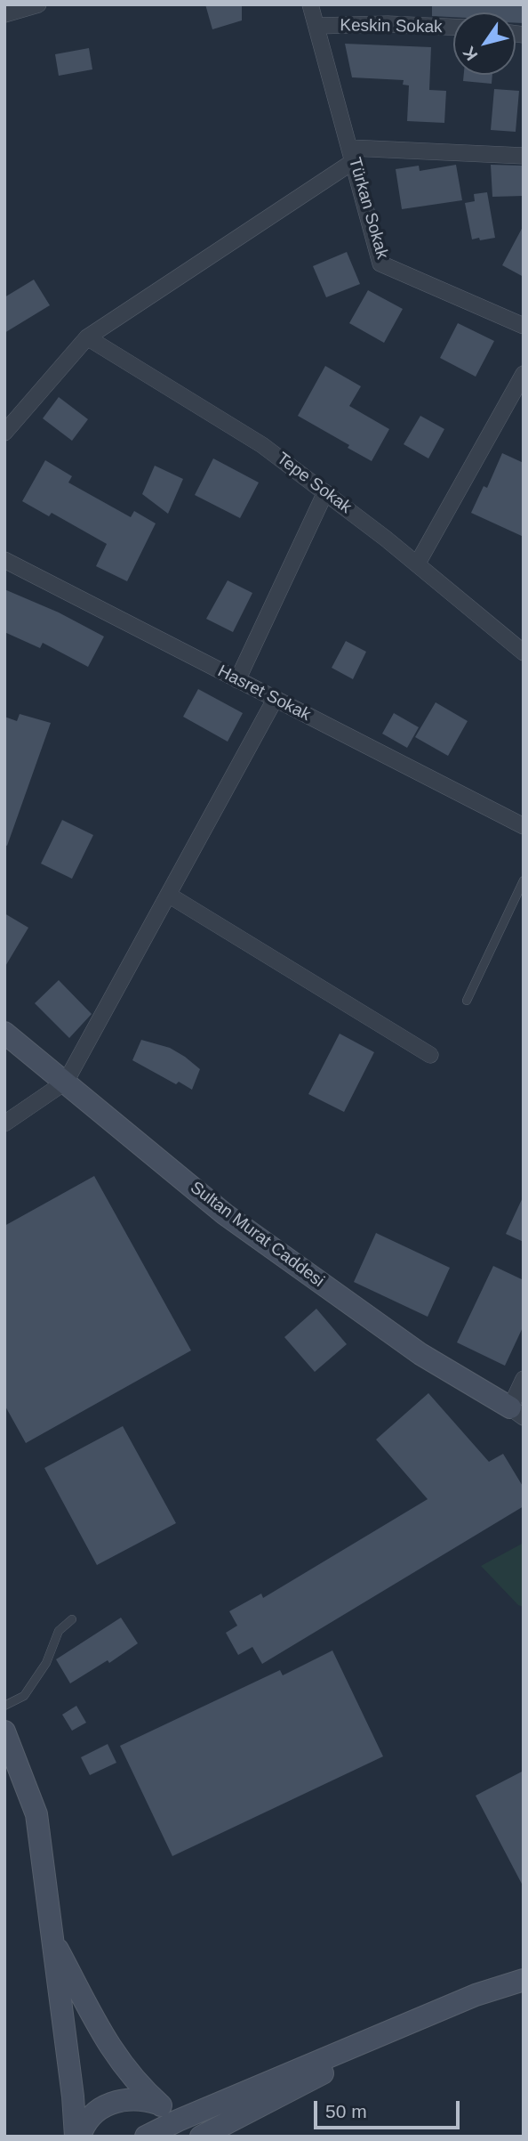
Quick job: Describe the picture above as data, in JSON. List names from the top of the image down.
{
  "streets": {
    "street": [
      "Keskin Sokak",
      "Türkan Sokak",
      "Tepe Sokak",
      "Hasret Sokak",
      "Sultan Murat Caddesi"
    ]
  },
  "crossings": [
    ["Keskin Sokak", "Türkan Sokak"]
  ],
  "scale_bar": "50 m",
  "north": "bottom left"
}
